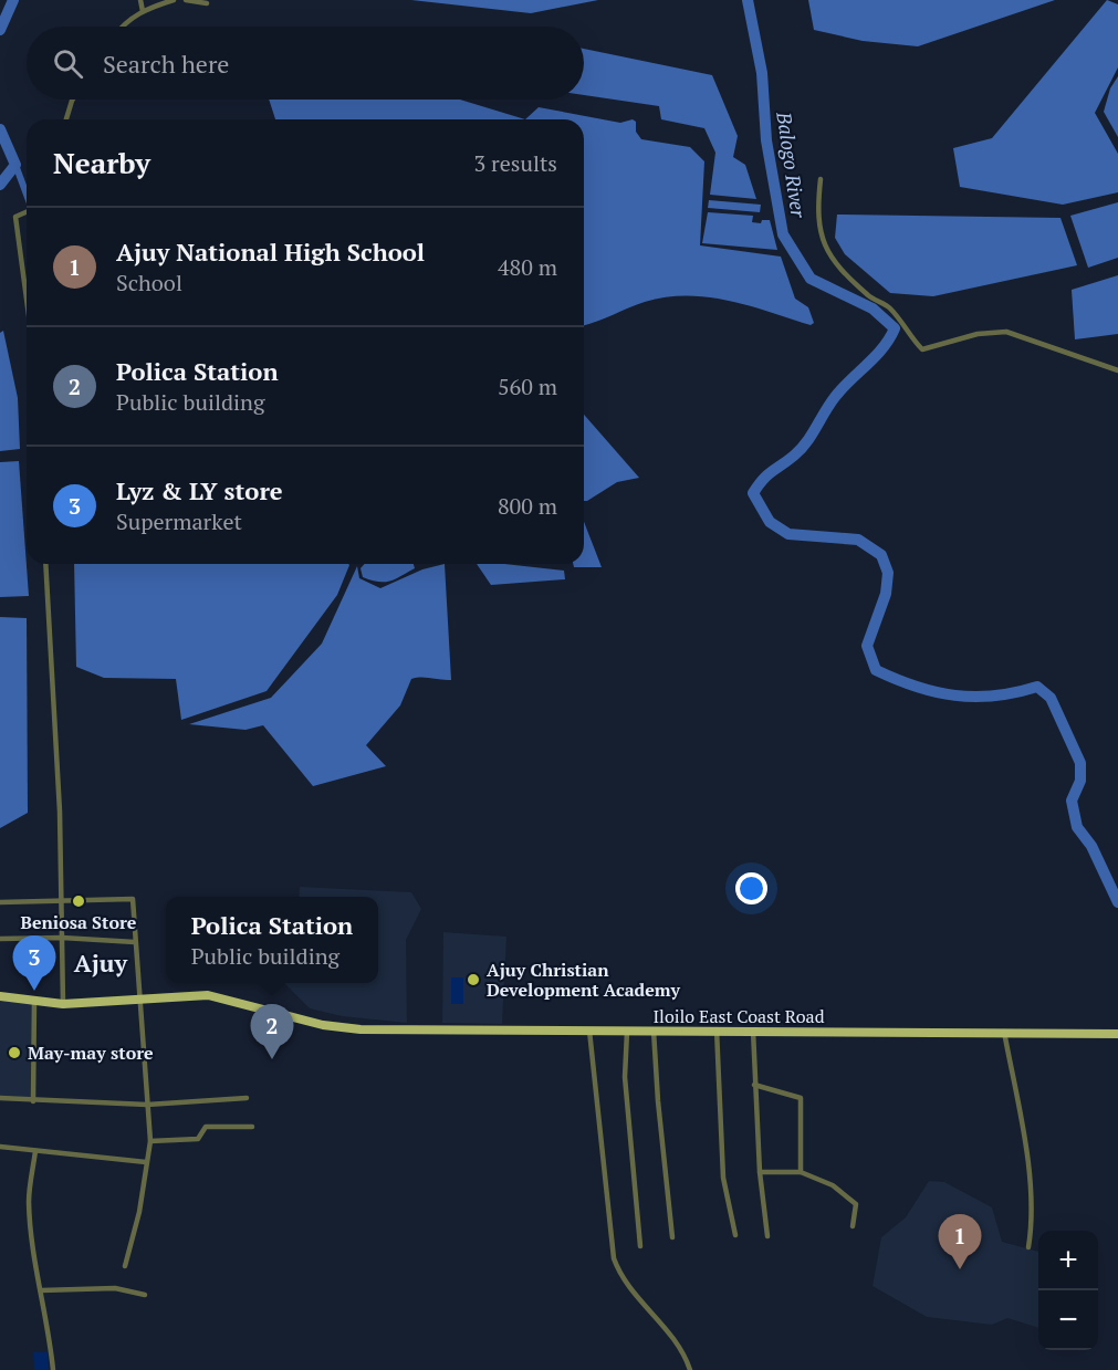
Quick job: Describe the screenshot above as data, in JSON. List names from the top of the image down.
{
  "streets": {
    "main road": ["Iloilo East Coast Road"]
  },
  "districts": ["Ajuy"],
  "water": ["Balogo River"],
  "places": ["Beniosa Store", "Ajuy Christian Development Academy", "May-may store"],
  "page": {
    "search": "Search here",
    "heading": ["Nearby", "3 results"],
    "list": [
      {
        "mark": "1",
        "name": "Ajuy National High School",
        "note": "School",
        "value": "480 m"
      },
      {
        "mark": "2",
        "name": "Polica Station",
        "note": "Public building",
        "value": "560 m"
      },
      {
        "mark": "3",
        "name": "Lyz & LY store",
        "note": "Supermarket",
        "value": "800 m"
      }
    ],
    "popup": ["Polica Station", "Public building"],
    "pins": ["3", "2", "1"],
    "map_buttons": ["+", "−"]
  }
}
